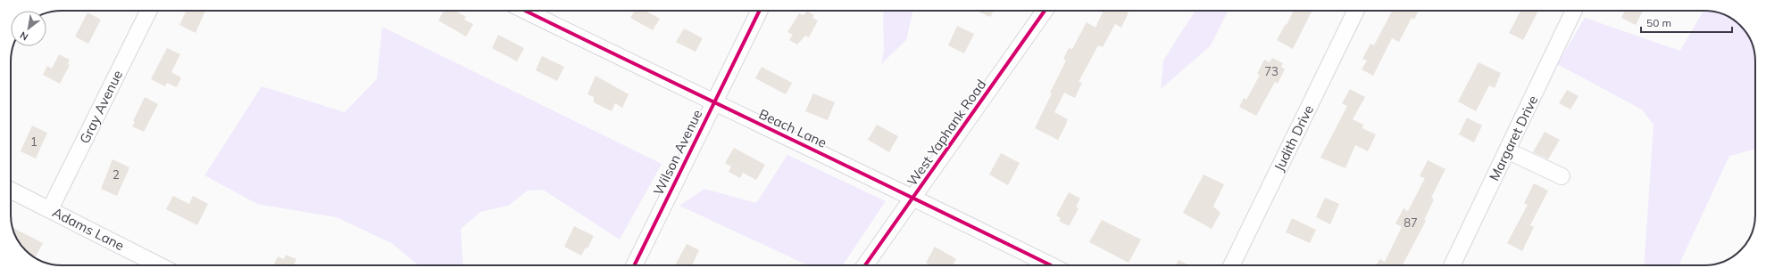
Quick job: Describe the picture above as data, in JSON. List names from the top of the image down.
{
  "streets": {
    "street": [
      "Gray Avenue",
      "Beach Lane",
      "West Yaphank Road",
      "Judith Drive",
      "Margaret Drive",
      "Wilson Avenue",
      "Adams Lane"
    ]
  },
  "crossings": [
    ["Gray Avenue", "Adams Lane"],
    ["Beach Lane", "West Yaphank Road"],
    ["Beach Lane", "Wilson Avenue"]
  ],
  "house_numbers": [
    "73",
    "1",
    "2",
    "87"
  ],
  "scale_bar": "50 m",
  "north": "bottom left"
}
